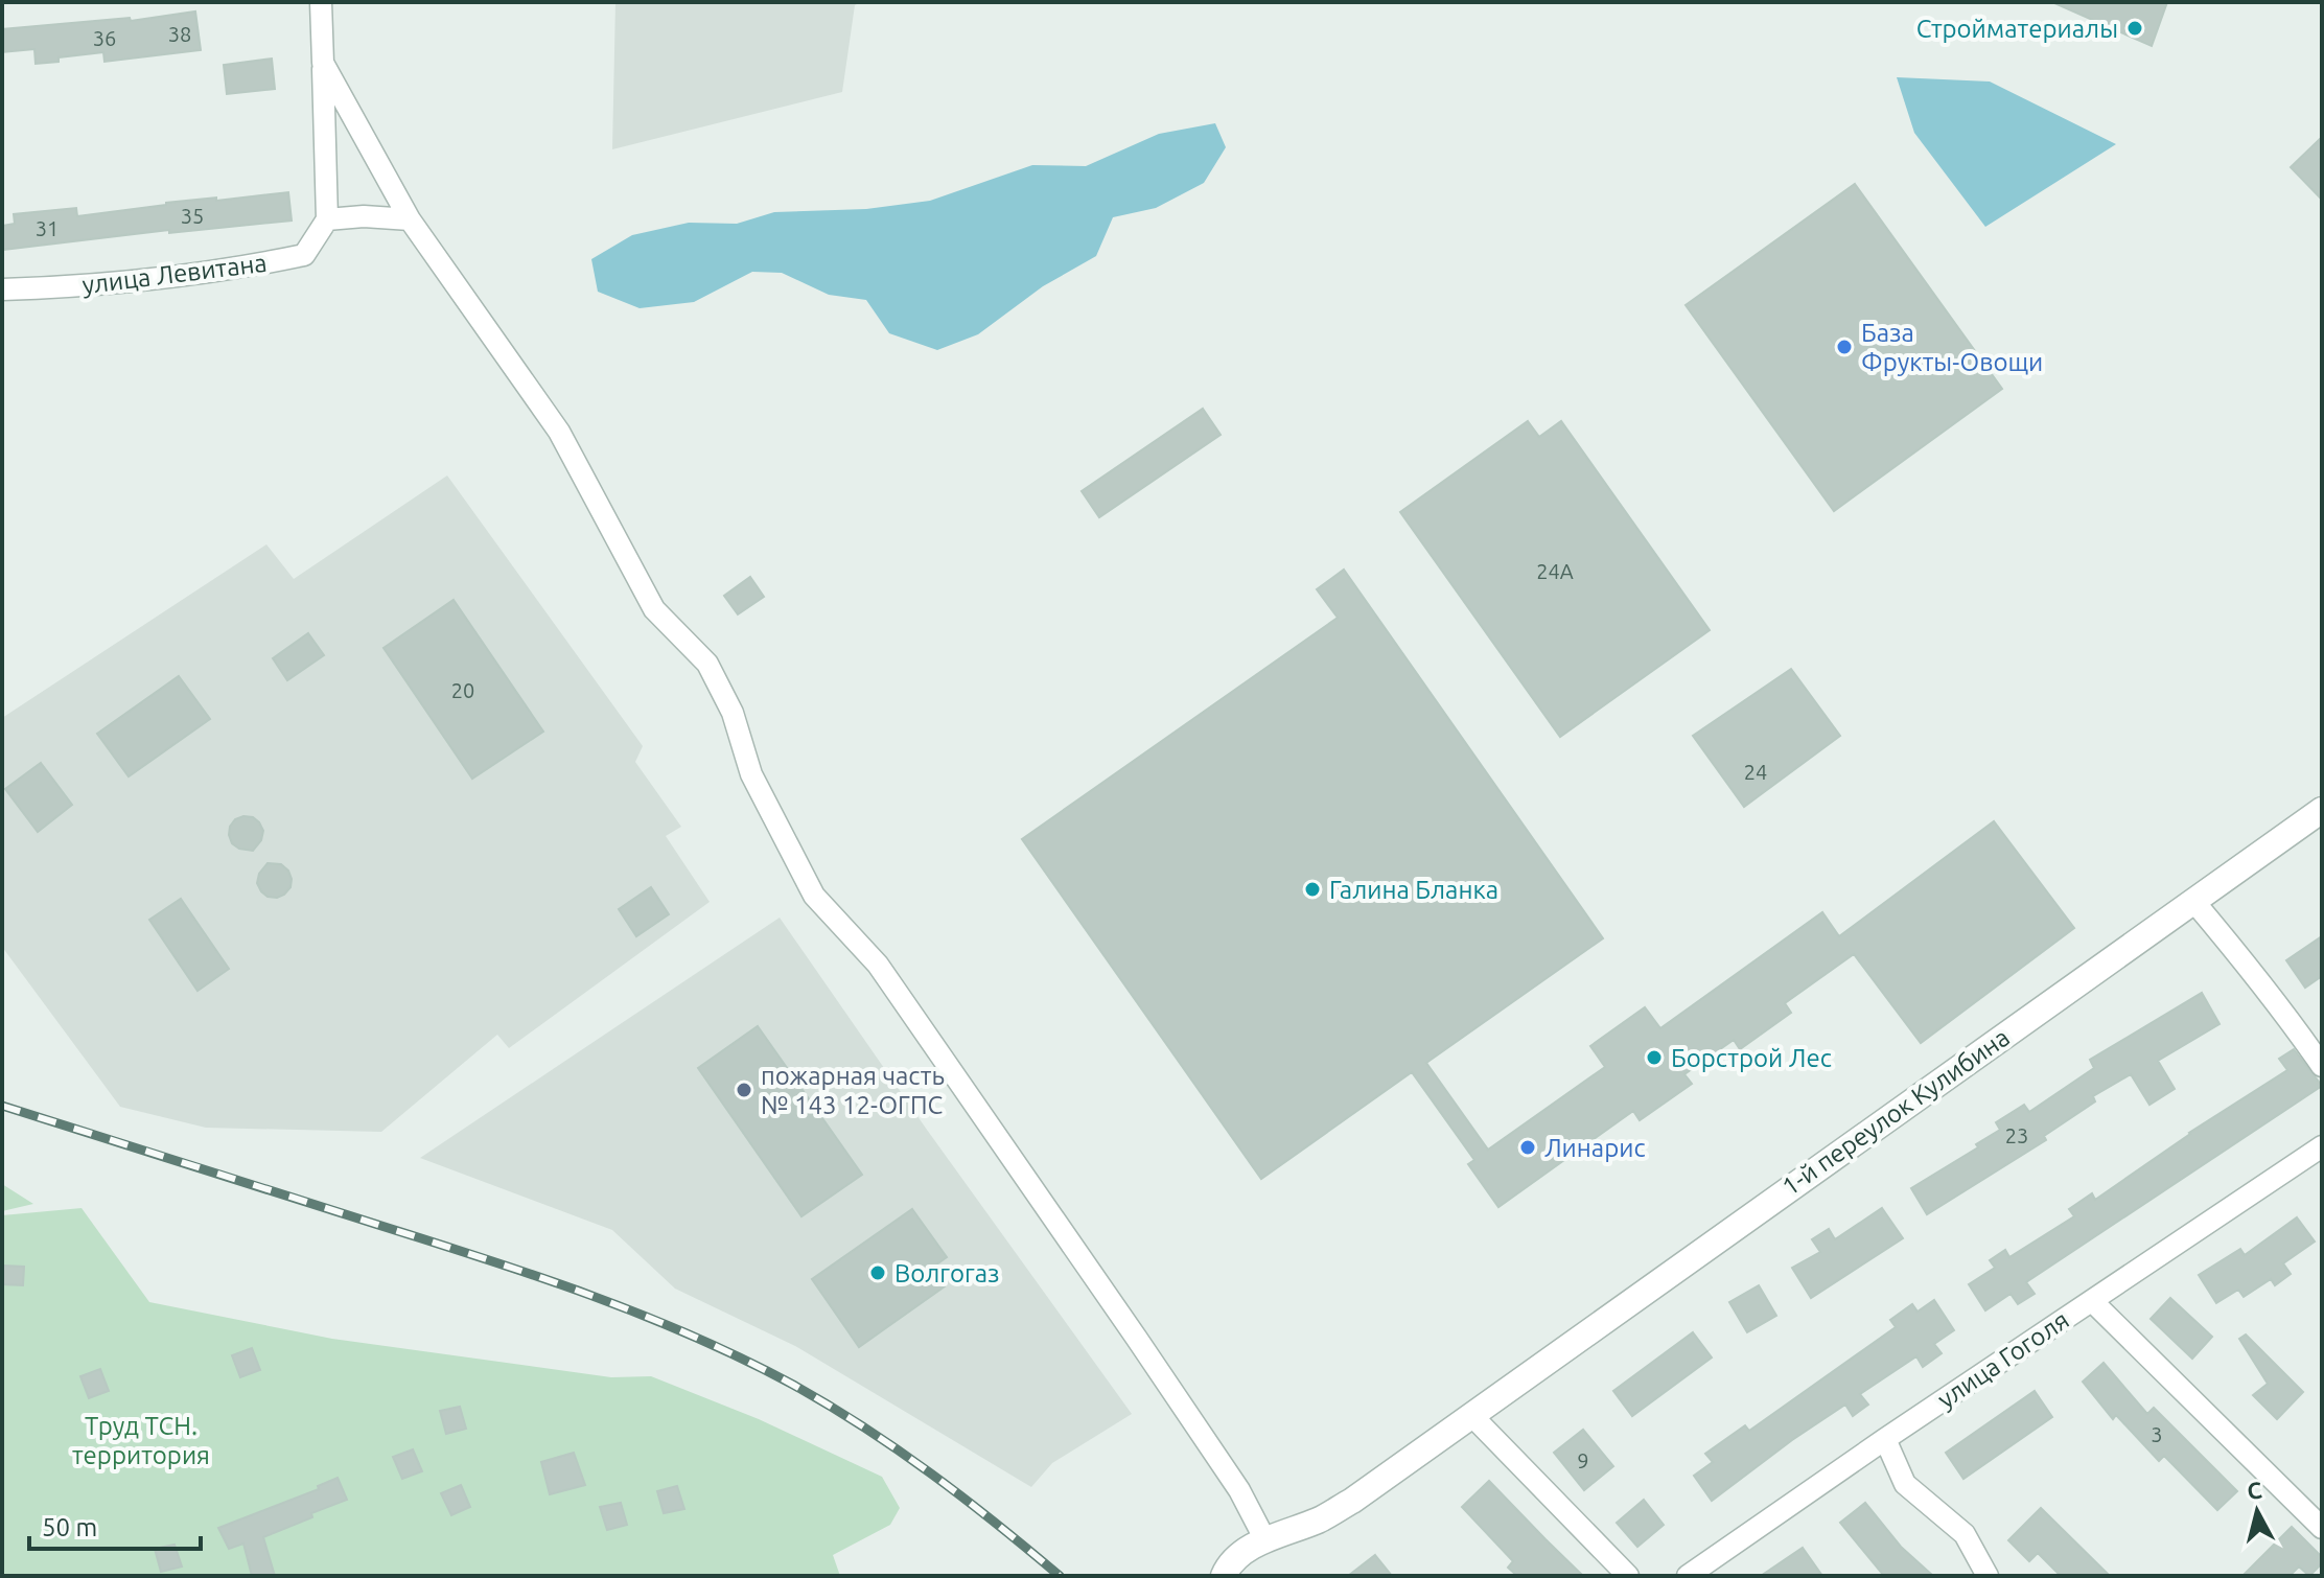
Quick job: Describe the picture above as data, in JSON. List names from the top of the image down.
{
  "streets": {
    "street": ["улица Левитана", "1-й переулок Кулибина", "улица Гоголя"]
  },
  "parks": ["Труд ТСН. территория"],
  "places": [
    "Стройматериалы",
    "База Фрукты-Овощи",
    "Галина Бланка",
    "Борстрой Лес",
    "пожарная часть № 143 12-ОГПС",
    "Линарис",
    "Волгогаз"
  ],
  "house_numbers": [
    "38",
    "36",
    "35",
    "31",
    "24А",
    "20",
    "24",
    "23",
    "3",
    "9"
  ],
  "scale_bar": "50 m",
  "north": "top"
}
